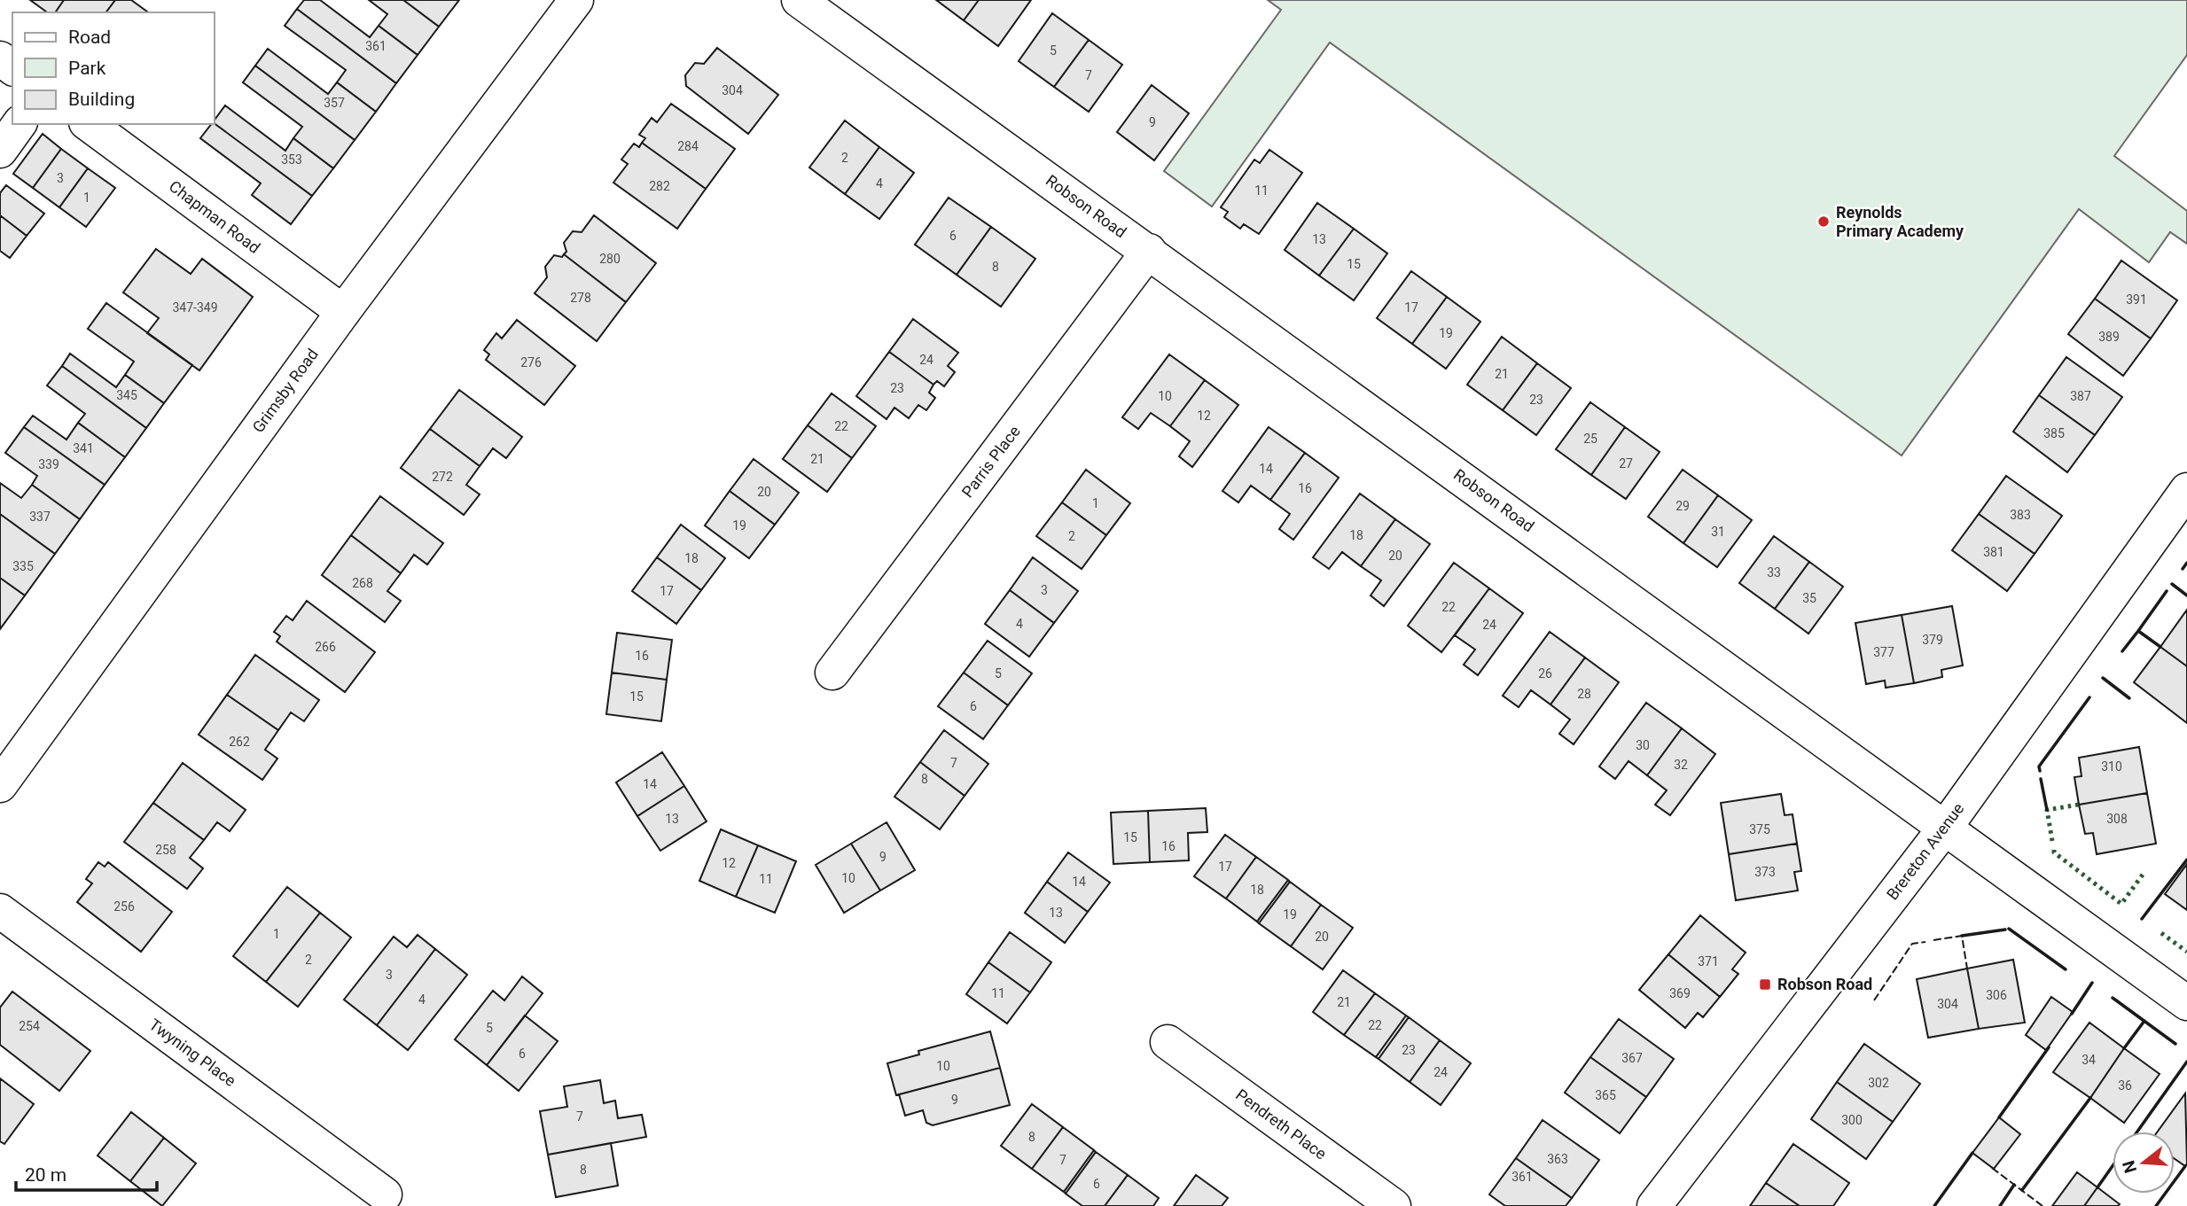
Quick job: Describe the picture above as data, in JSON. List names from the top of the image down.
{
  "streets": {
    "street": [
      "Robson Road",
      "Chapman Road",
      "Grimsby Road",
      "Parris Place",
      "Brereton Avenue",
      "Twyning Place",
      "Pendreth Place"
    ]
  },
  "crossings": [
    ["Robson Road", "Parris Place"],
    ["Robson Road", "Brereton Avenue"],
    ["Chapman Road", "Grimsby Road"]
  ],
  "places": {
    "other": ["Reynolds Primary Academy"],
    "transit": ["Robson Road"]
  },
  "house_numbers": [
    "361",
    "5",
    "7",
    "304",
    "357",
    "9",
    "284",
    "2",
    "353",
    "3",
    "4",
    "282",
    "11",
    "1",
    "6",
    "13",
    "280",
    "15",
    "8",
    "278",
    "391",
    "347-349",
    "17",
    "19",
    "389",
    "24",
    "276",
    "21",
    "23",
    "345",
    "10",
    "387",
    "23",
    "12",
    "22",
    "385",
    "25",
    "341",
    "21",
    "27",
    "339",
    "14",
    "272",
    "16",
    "20",
    "1",
    "29",
    "383",
    "337",
    "19",
    "31",
    "18",
    "2",
    "381",
    "20",
    "18",
    "335",
    "33",
    "268",
    "3",
    "17",
    "35",
    "22",
    "4",
    "24",
    "379",
    "266",
    "377",
    "16",
    "5",
    "26",
    "28",
    "15",
    "6",
    "262",
    "30",
    "7",
    "32",
    "310",
    "8",
    "14",
    "13",
    "308",
    "375",
    "15",
    "16",
    "258",
    "9",
    "12",
    "17",
    "373",
    "10",
    "11",
    "14",
    "18",
    "256",
    "13",
    "19",
    "1",
    "20",
    "2",
    "371",
    "3",
    "11",
    "369",
    "306",
    "4",
    "21",
    "304",
    "22",
    "254",
    "5",
    "23",
    "6",
    "367",
    "34",
    "10",
    "24",
    "302",
    "36",
    "365",
    "9",
    "7",
    "300",
    "8",
    "363",
    "7",
    "8",
    "361",
    "6"
  ],
  "legend": ["Road", "Park", "Building"],
  "scale_bar": "20 m",
  "north": "left"
}
